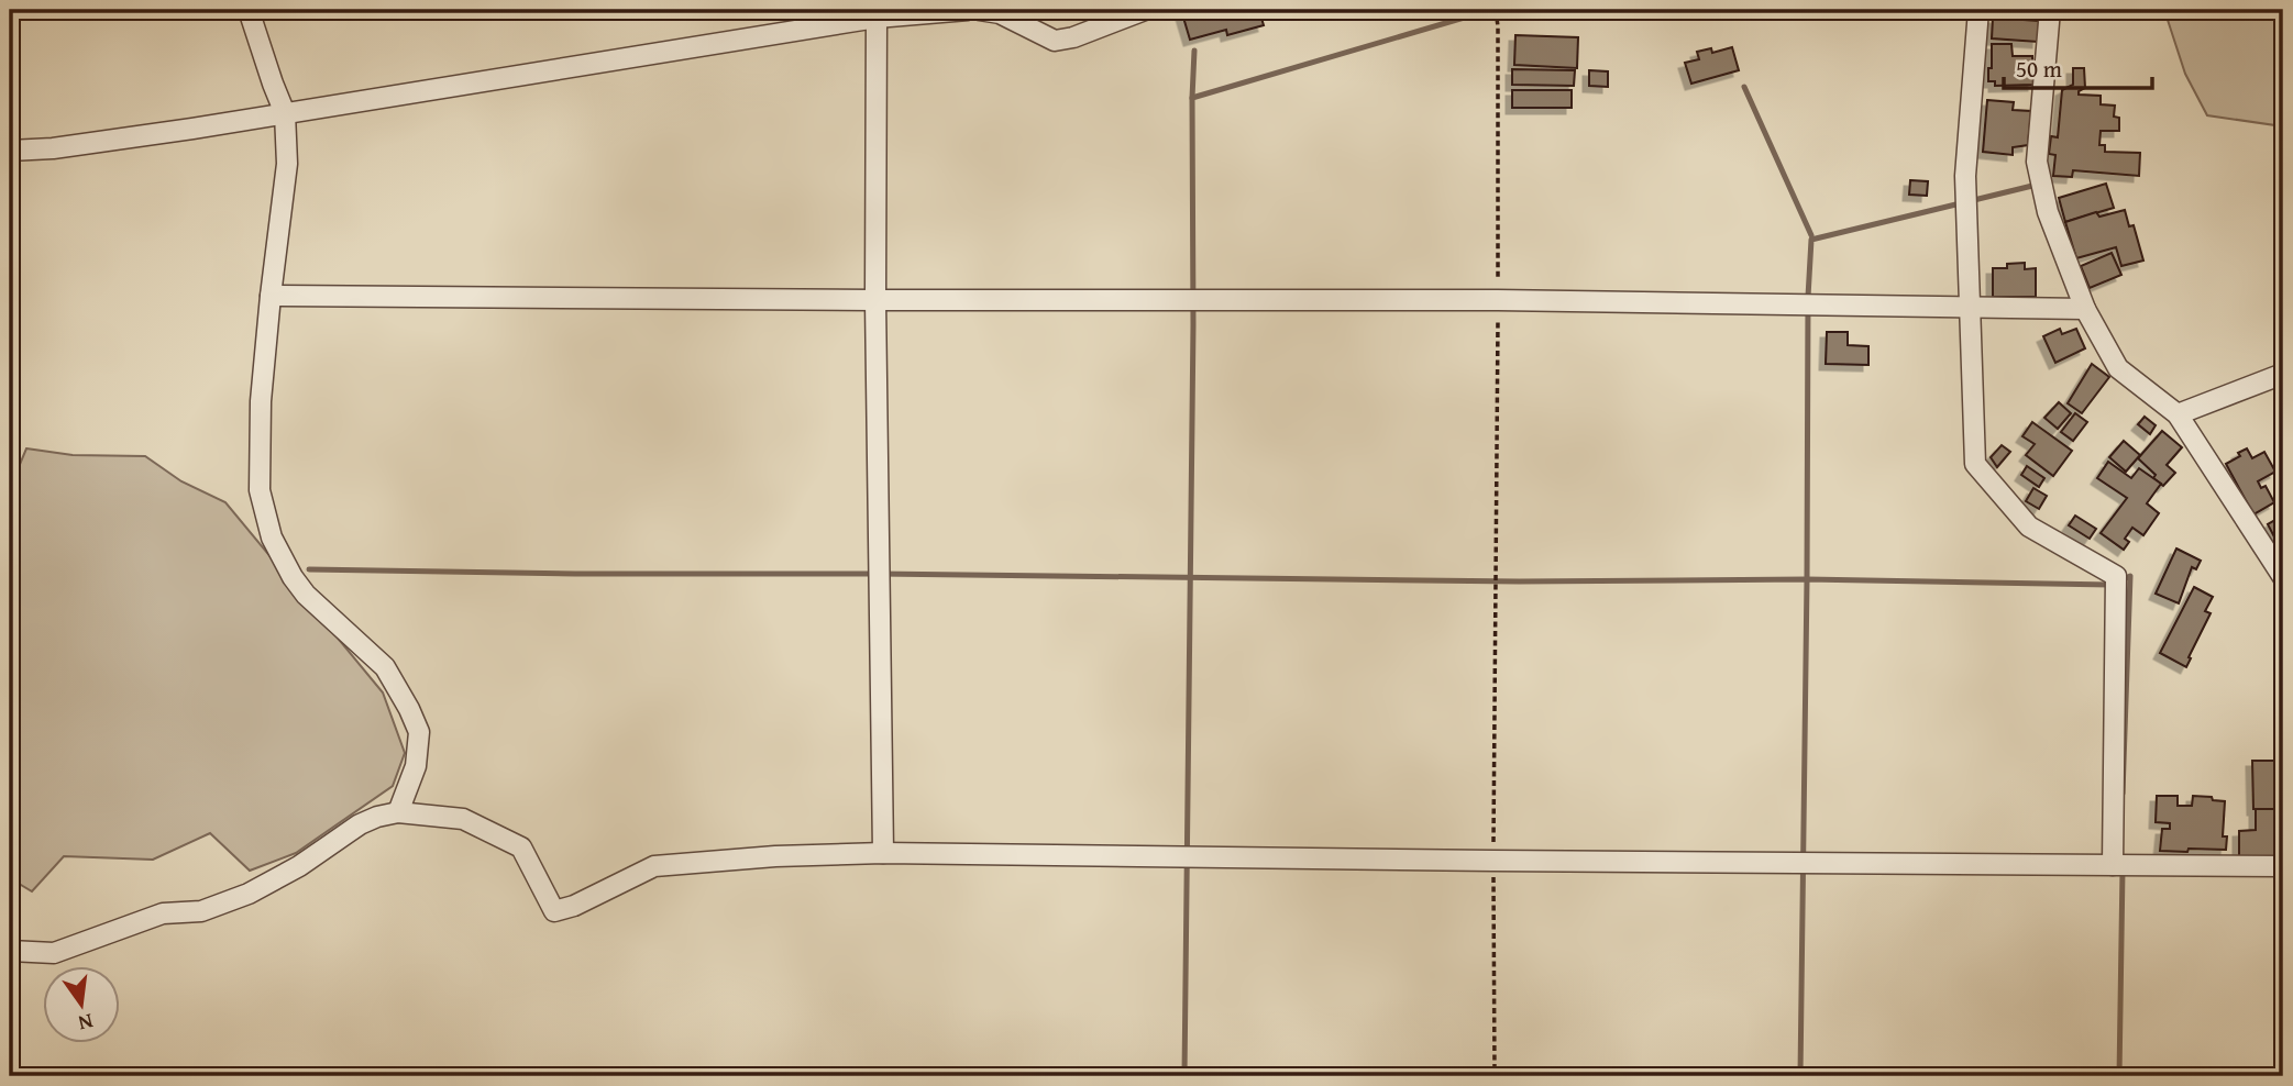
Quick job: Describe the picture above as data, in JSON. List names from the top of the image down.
{
  "scale_bar": "50 m",
  "north": "bottom"
}
